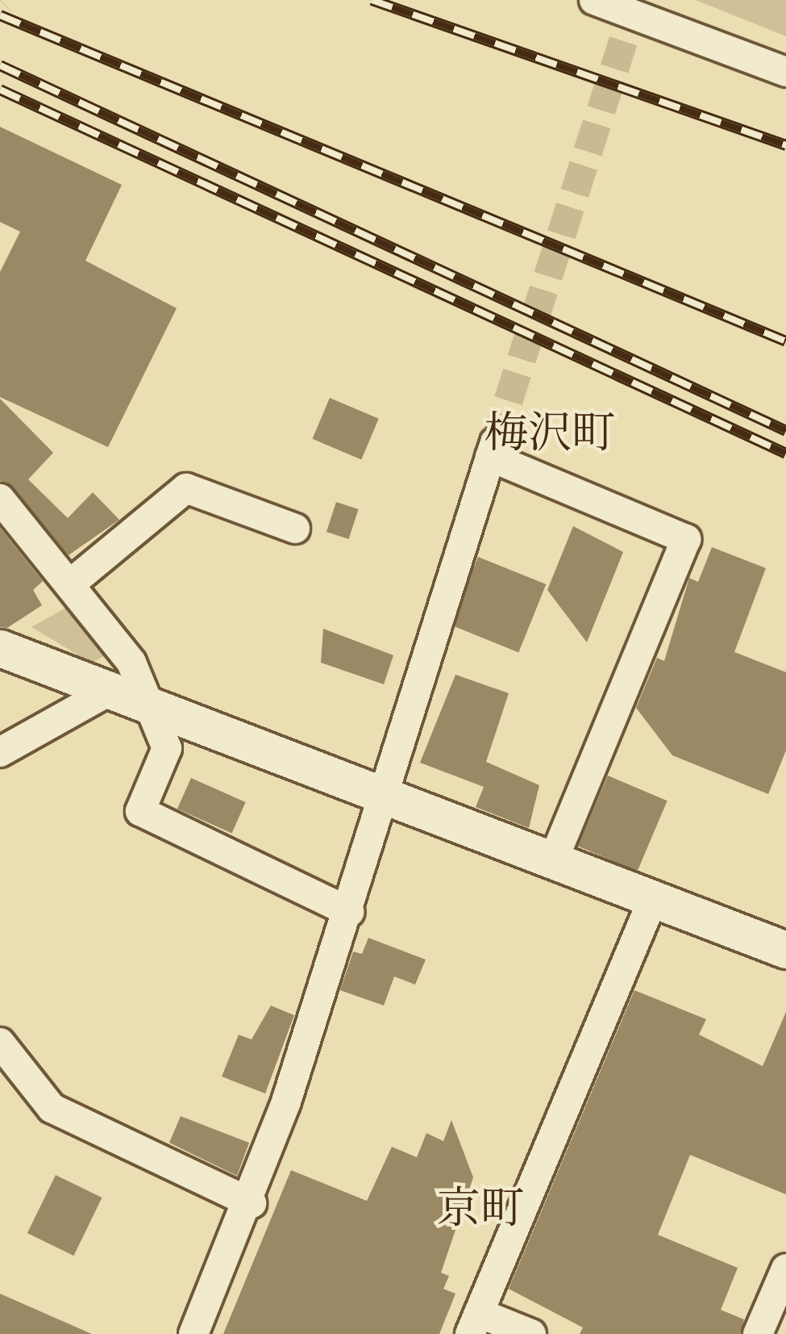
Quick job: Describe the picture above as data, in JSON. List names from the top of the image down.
{
  "districts": ["梅沢町", "京町"]
}
